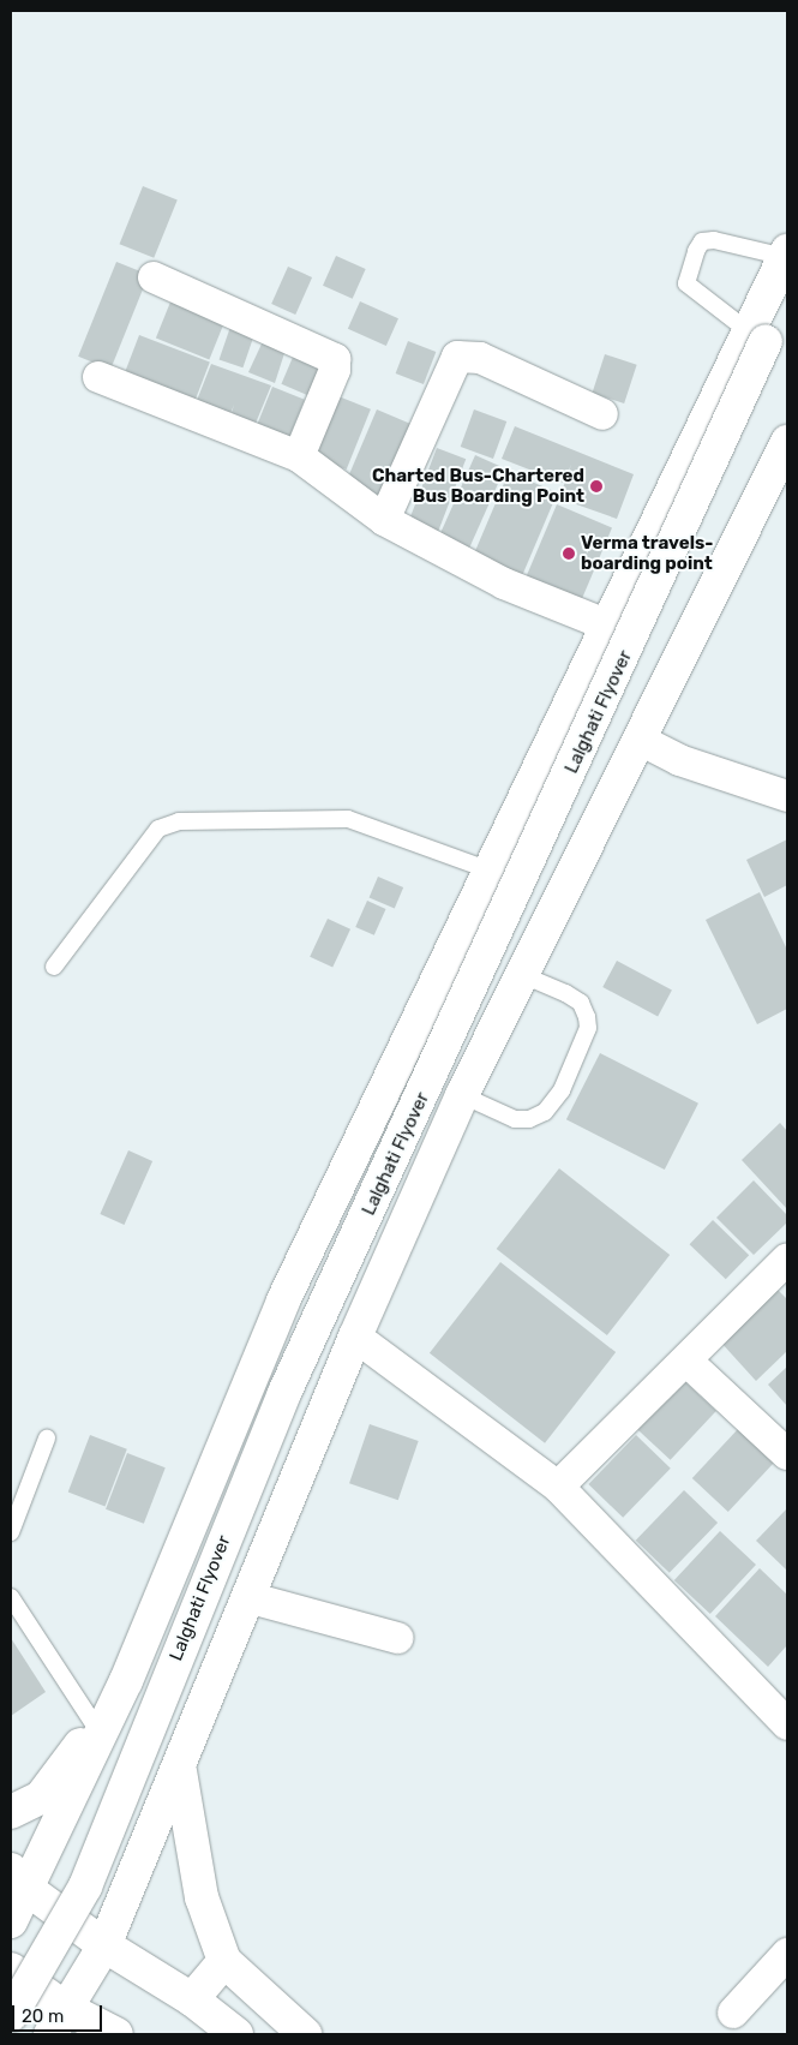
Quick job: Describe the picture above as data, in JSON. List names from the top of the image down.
{
  "streets": {
    "main road": ["Lalghati Flyover"]
  },
  "places": ["Charted Bus-Chartered Bus Boarding Point", "Verma travels- boarding point"],
  "scale_bar": "20 m"
}
